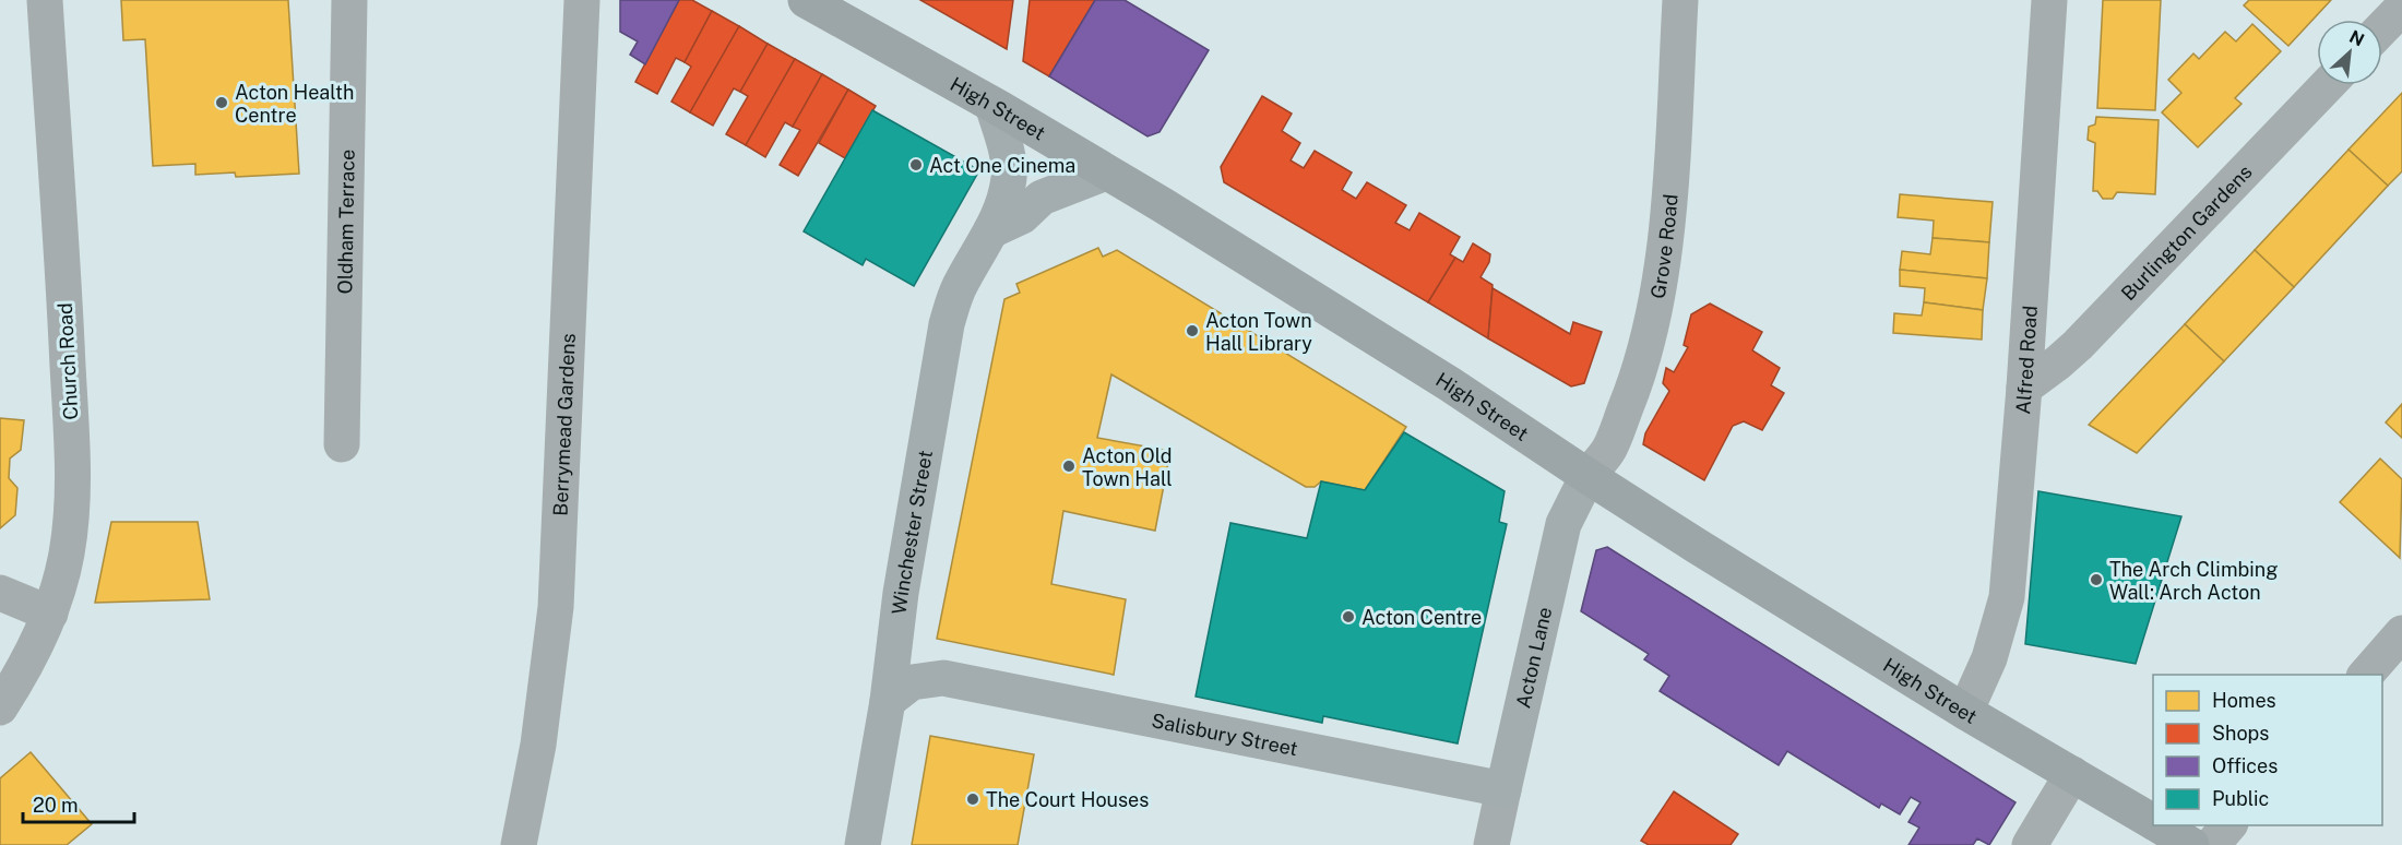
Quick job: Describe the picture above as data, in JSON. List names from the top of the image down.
{
  "streets": {
    "main road": [
      "High Street",
      "Winchester Street",
      "Acton Lane",
      "Salisbury Street"
    ],
    "street": [
      "Oldham Terrace",
      "Burlington Gardens",
      "Grove Road",
      "Alfred Road",
      "Church Road",
      "Berrymead Gardens"
    ]
  },
  "crossings": [
    ["High Street", "Grove Road"],
    ["High Street", "Alfred Road"],
    ["High Street", "Winchester Street"],
    ["High Street", "Acton Lane"],
    ["Burlington Gardens", "Alfred Road"],
    ["Grove Road", "Acton Lane"],
    ["Winchester Street", "Salisbury Street"],
    ["Acton Lane", "Salisbury Street"]
  ],
  "places": [
    "Acton Health Centre",
    "Act One Cinema",
    "Acton Town Hall Library",
    "Acton Old Town Hall",
    "The Arch Climbing Wall: Arch Acton",
    "Acton Centre",
    "The Court Houses"
  ],
  "legend": [
    "Homes",
    "Shops",
    "Offices",
    "Public"
  ],
  "scale_bar": "20 m",
  "north": "top right"
}
